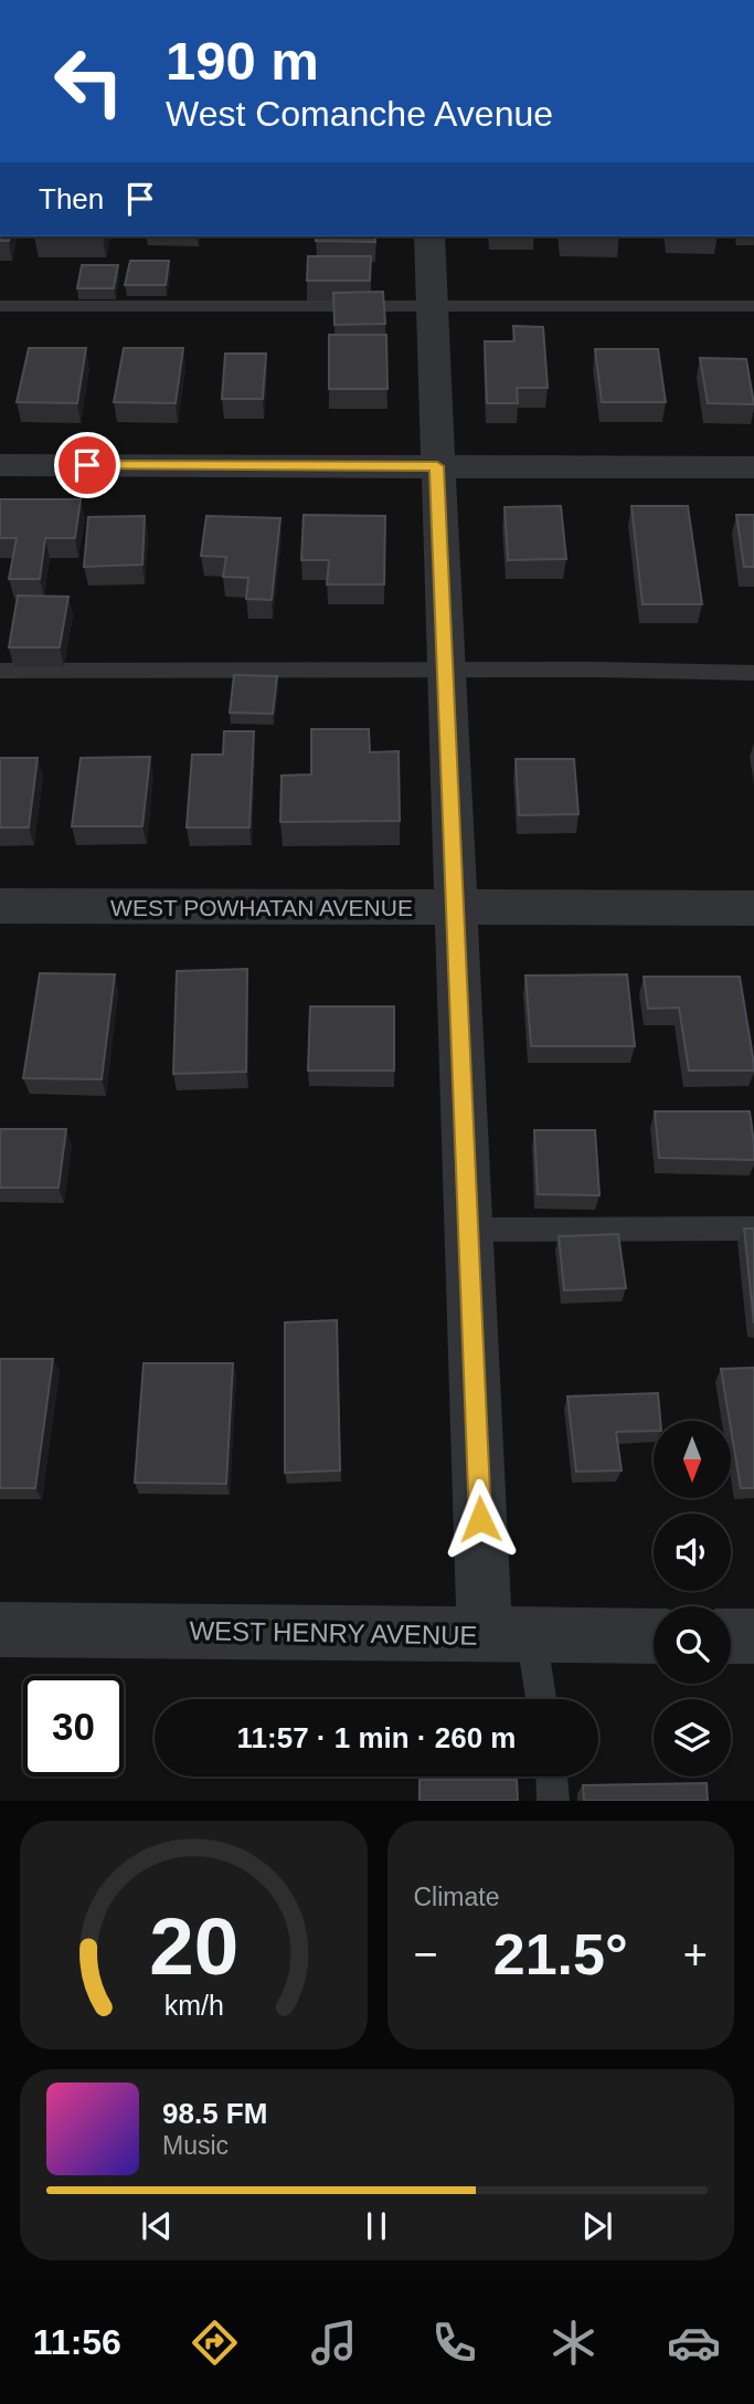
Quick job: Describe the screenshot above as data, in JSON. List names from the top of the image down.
{
  "streets": {
    "street": ["WEST POWHATAN AVENUE", "WEST HENRY AVENUE"]
  },
  "north": "bottom",
  "page": {
    "turn": ["190 m", "West Comanche Avenue"],
    "then": "Then",
    "limit": "30",
    "trip": "11:57 · 1 min · 260 m",
    "tile": "Climate",
    "heat": ["−", "21.5°", "+"],
    "song": ["98.5 FM", "Music"],
    "tabs": "11:56",
    "gauge": ["20", "km/h"]
  }
}
